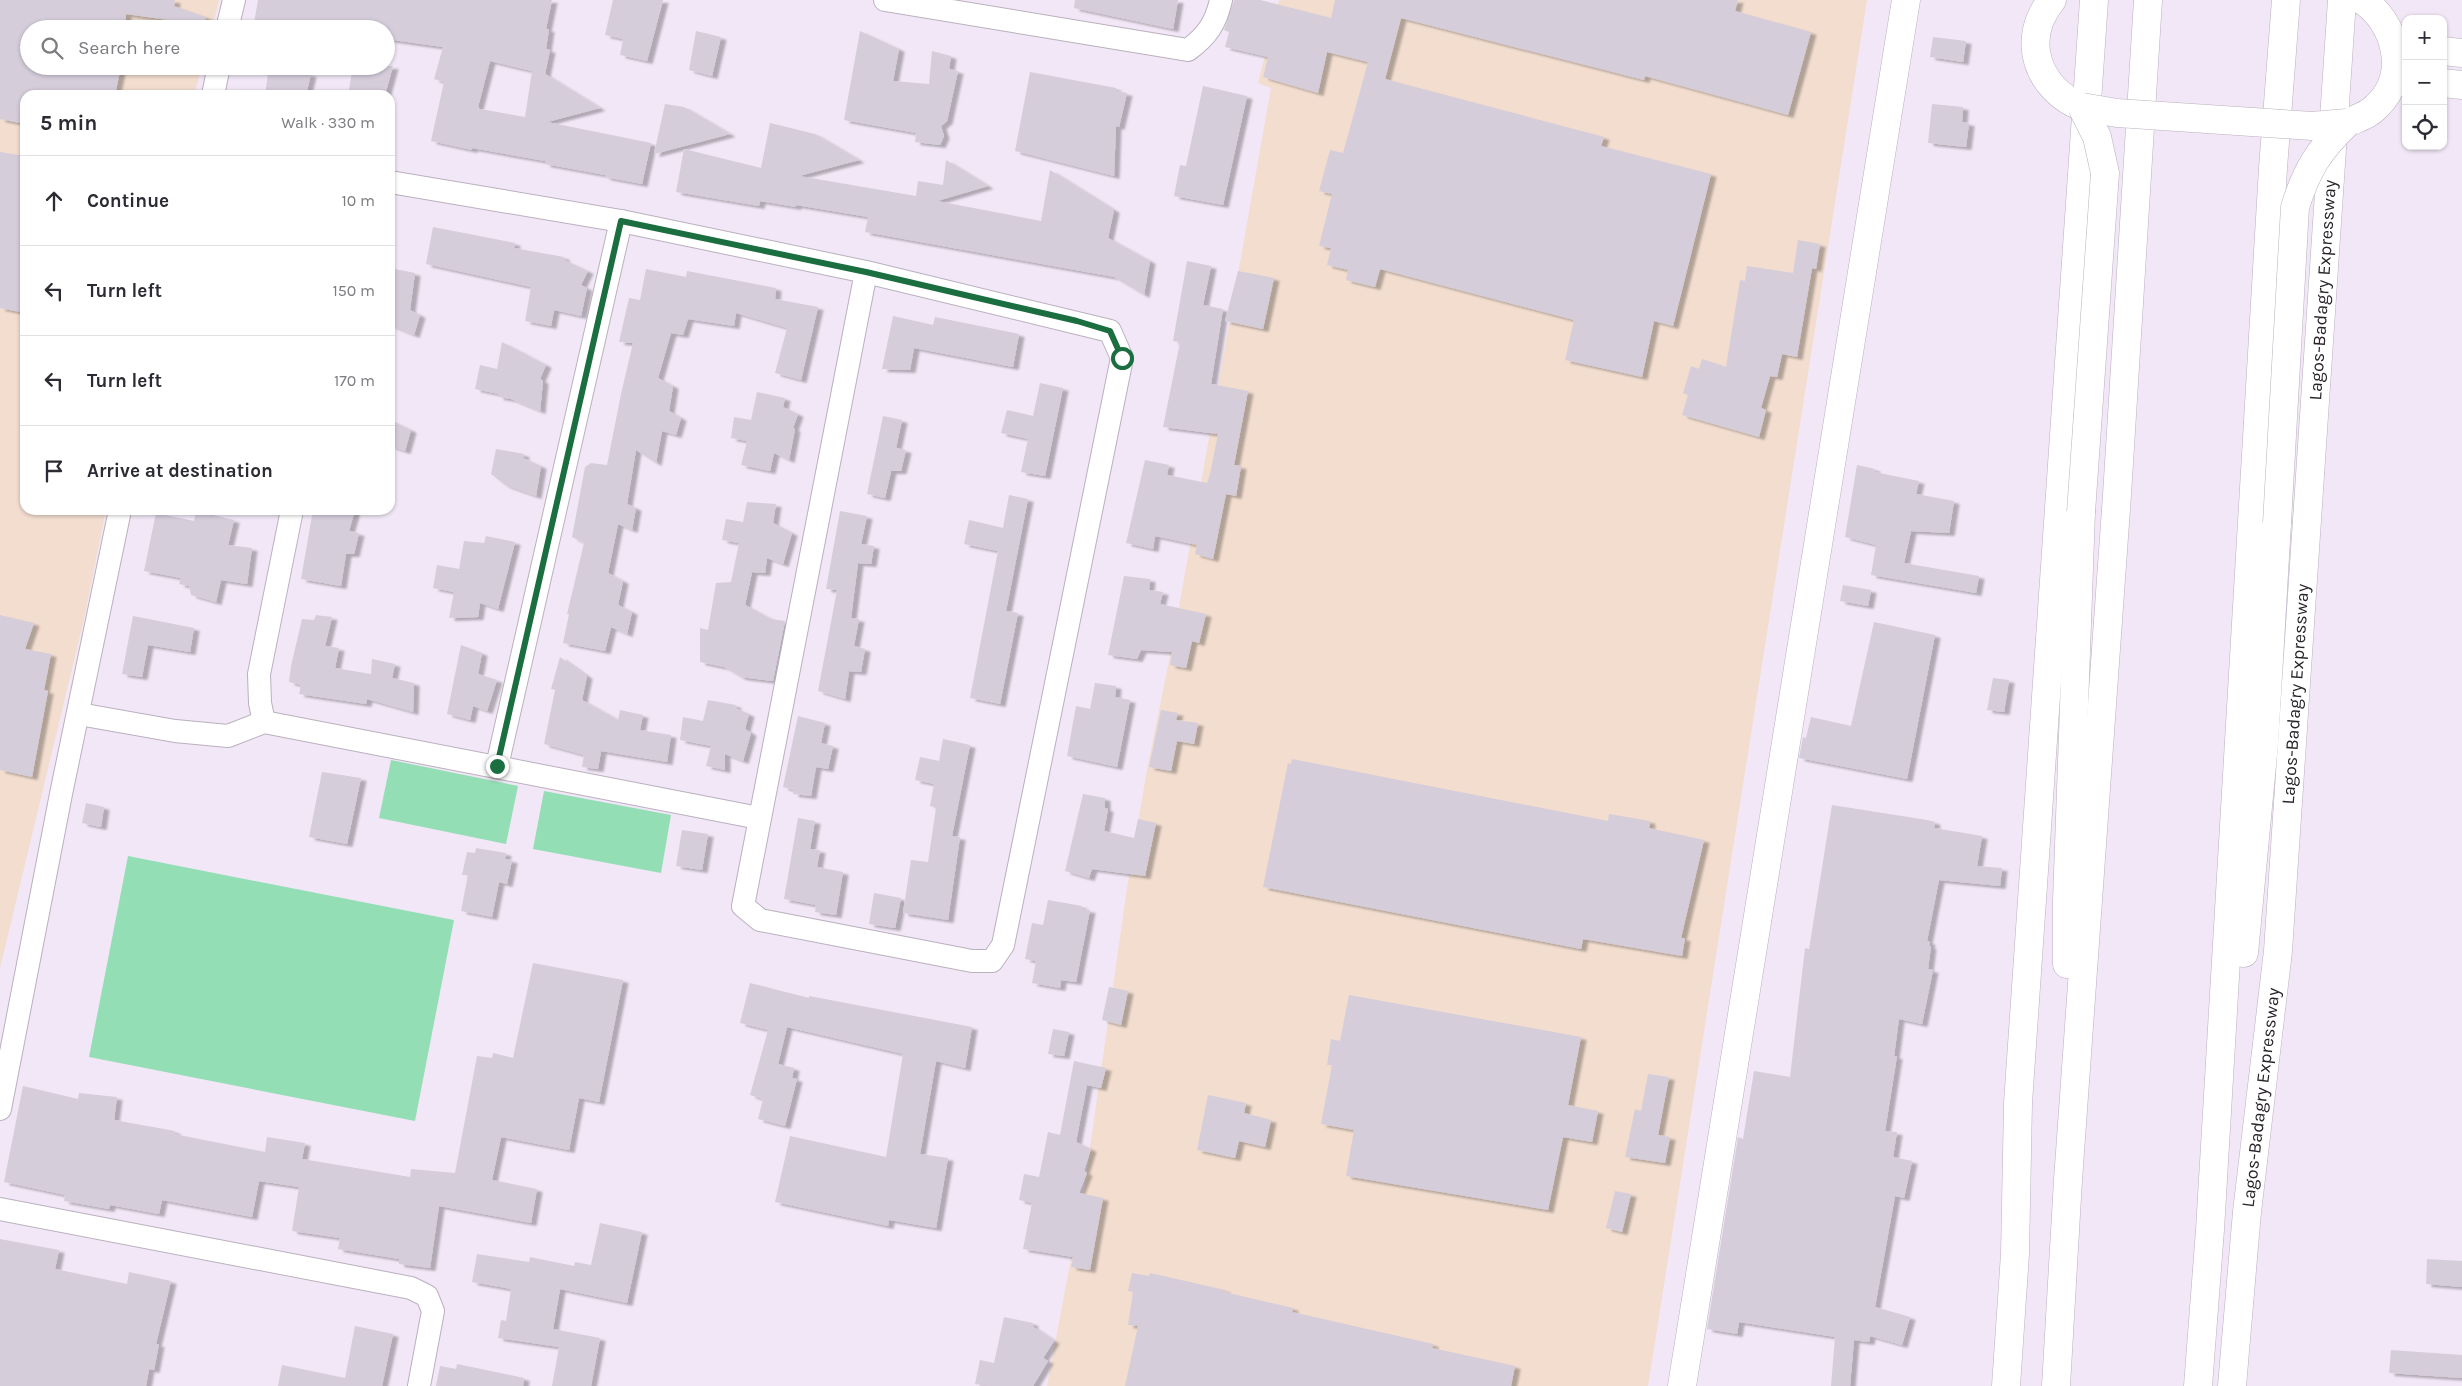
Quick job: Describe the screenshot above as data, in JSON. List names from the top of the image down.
{
  "streets": {
    "main road": ["Lagos-Badagry Expressway"]
  },
  "page": {
    "map_buttons": ["+", "−"],
    "search": "Search here",
    "heading": ["5 min", "Walk · 330 m"],
    "list": [
      ["Continue", "10 m"],
      ["Turn left", "150 m"],
      ["Turn left", "170 m"],
      "Arrive at destination"
    ]
  }
}
